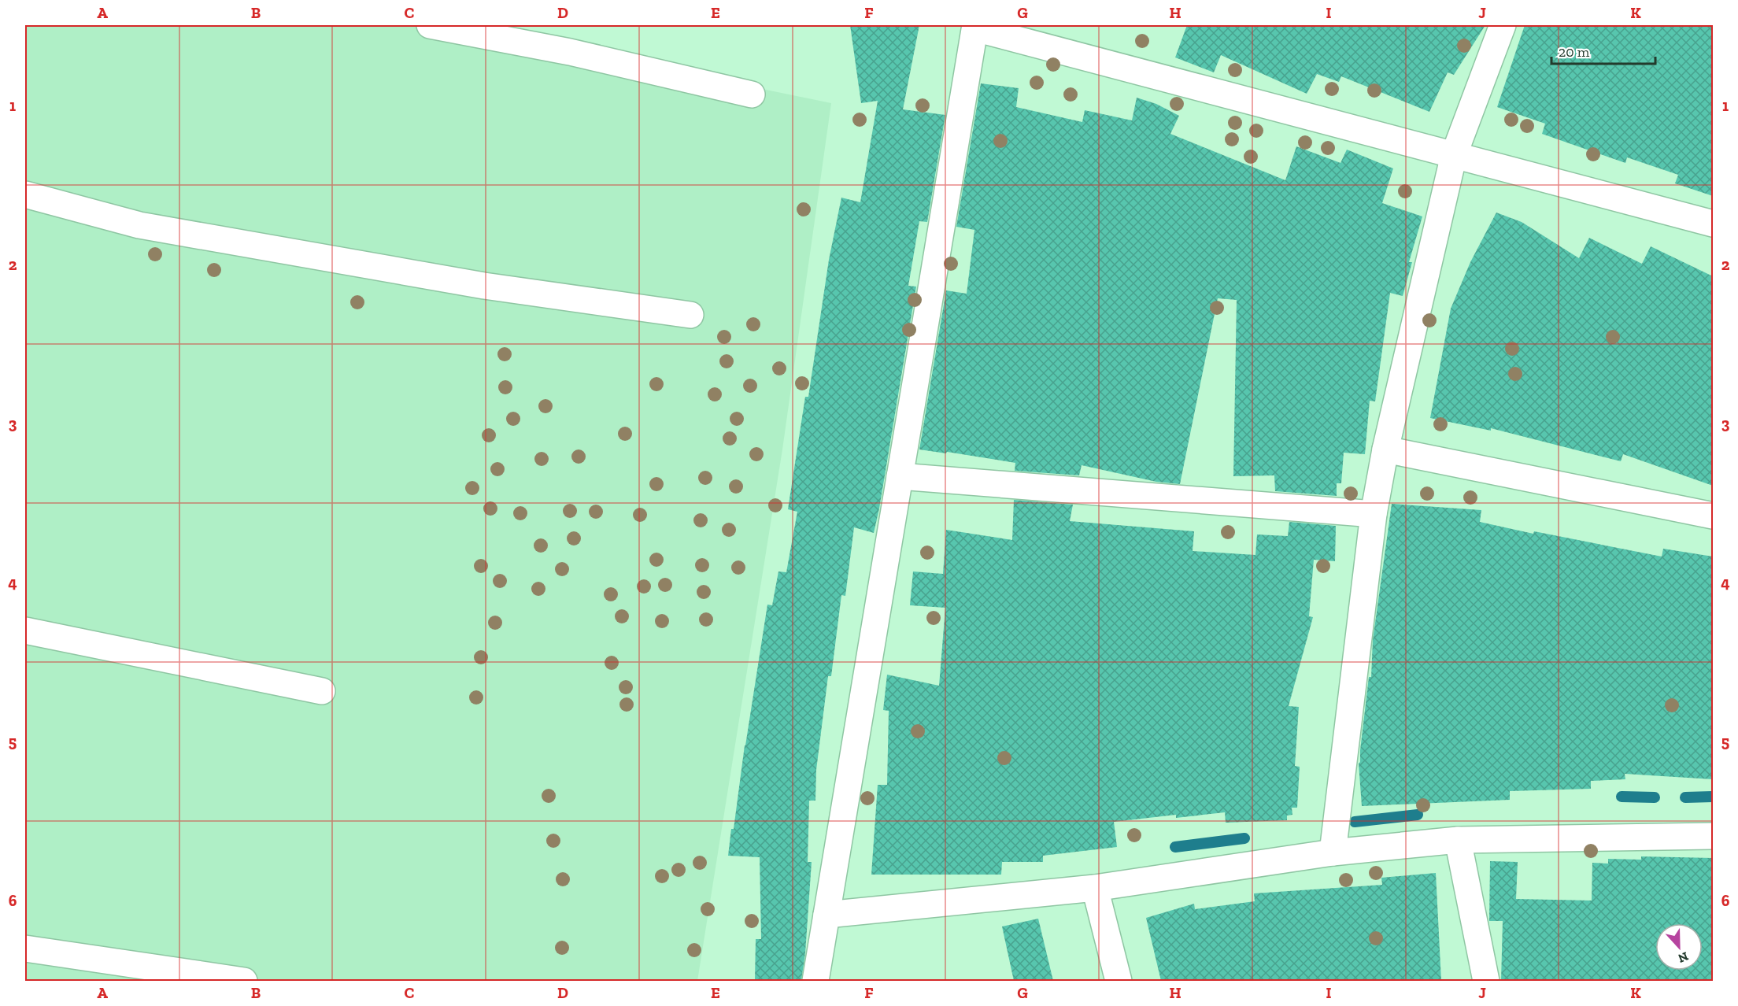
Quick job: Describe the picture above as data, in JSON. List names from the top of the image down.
{
  "scale_bar": "20 m",
  "north": "bottom",
  "grid": {
    "columns": [
      "A",
      "B",
      "C",
      "D",
      "E",
      "F",
      "G",
      "H",
      "I",
      "J",
      "K"
    ],
    "rows": [
      "1",
      "2",
      "3",
      "4",
      "5",
      "6"
    ]
  }
}
